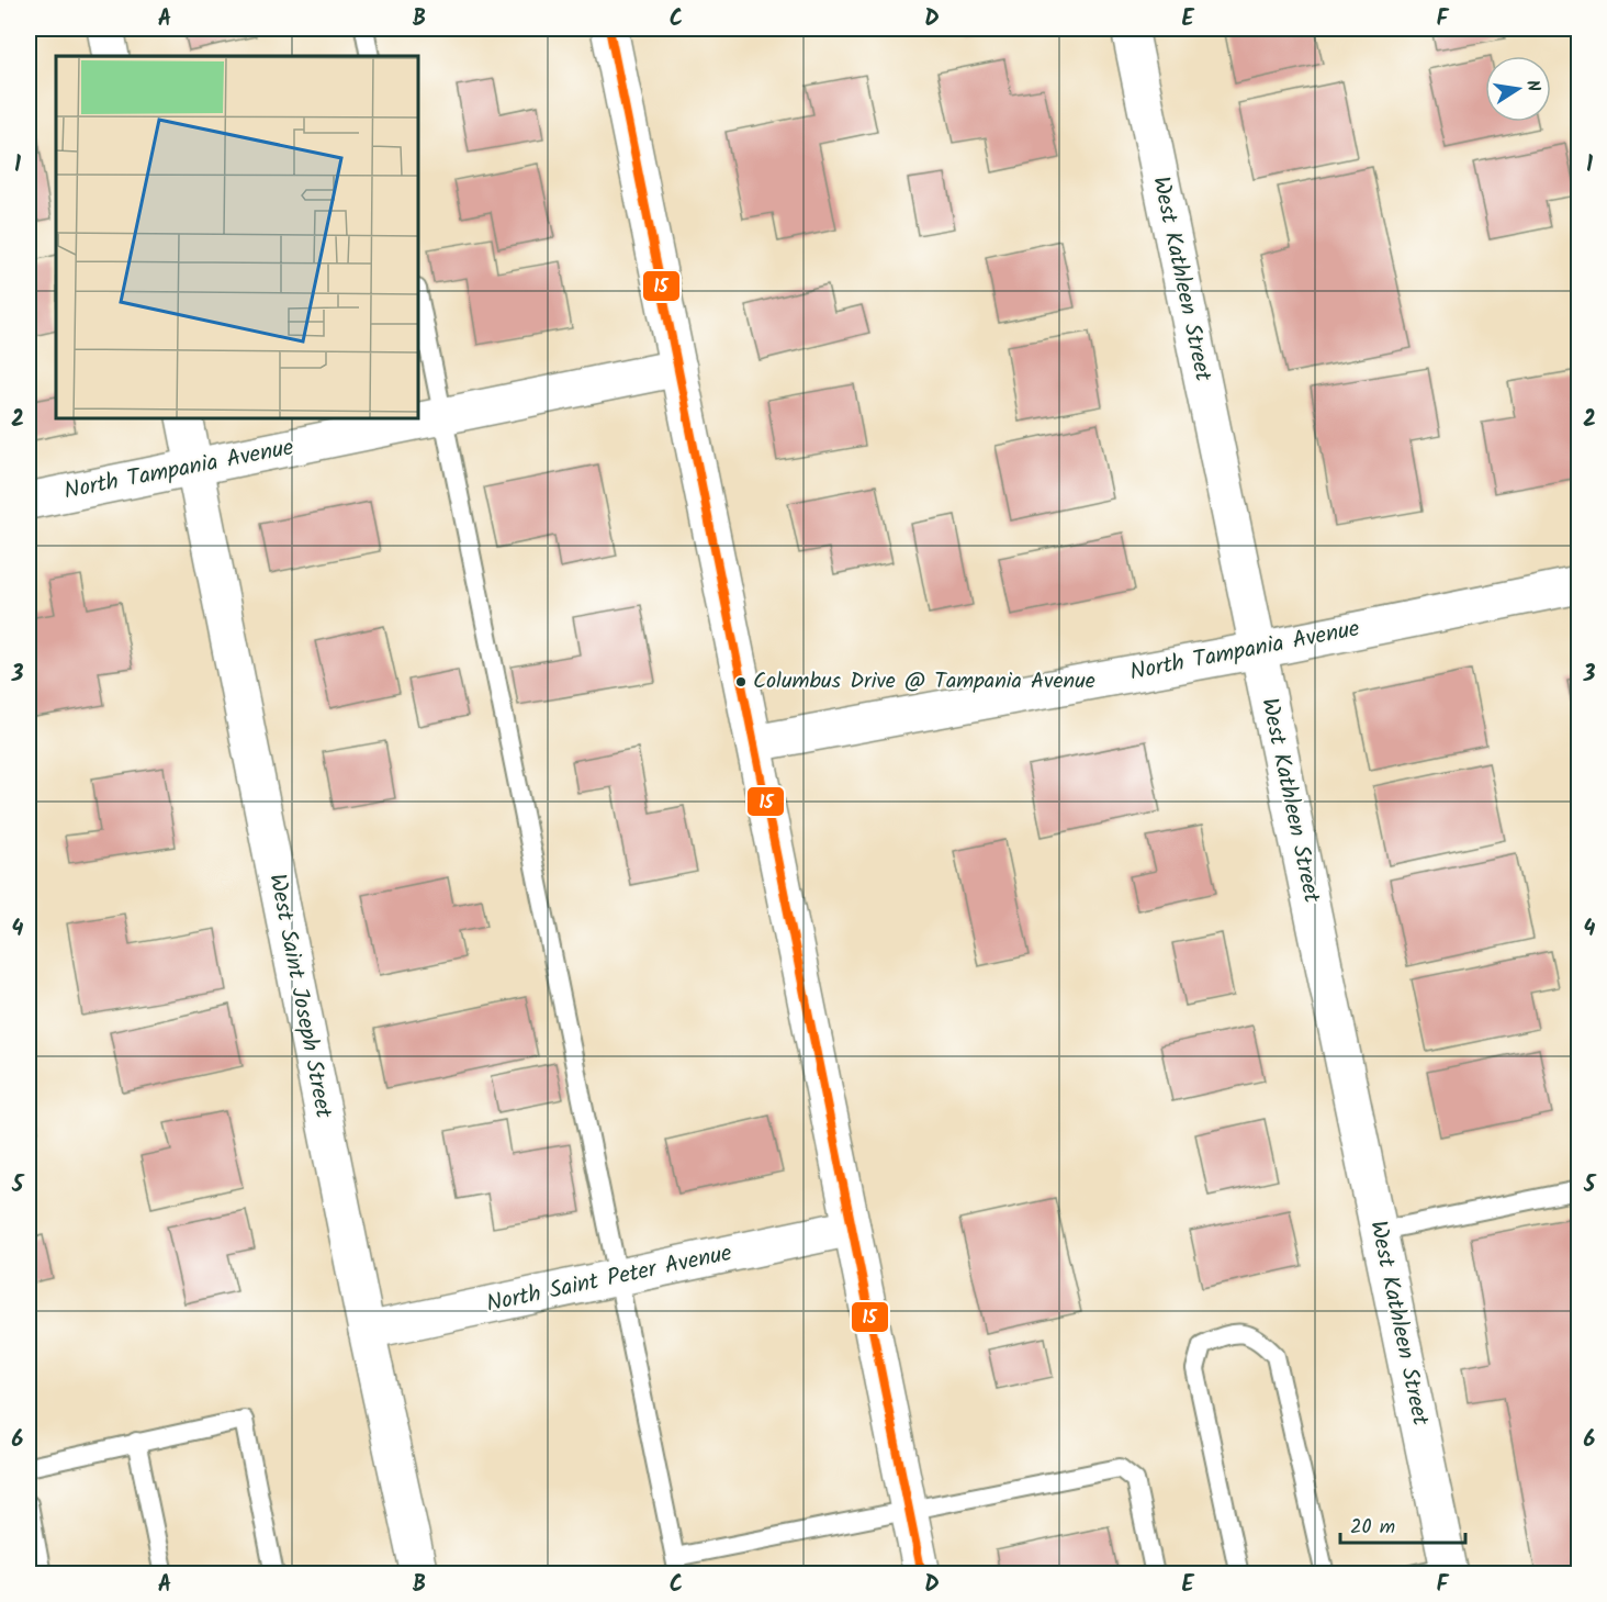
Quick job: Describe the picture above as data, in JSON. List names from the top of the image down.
{
  "streets": {
    "street": [
      "West Kathleen Street",
      "North Tampania Avenue",
      "West Saint Joseph Street",
      "North Saint Peter Avenue"
    ]
  },
  "crossings": [
    ["West Kathleen Street", "North Tampania Avenue"],
    ["North Tampania Avenue", "West Saint Joseph Street"],
    ["West Saint Joseph Street", "North Saint Peter Avenue"]
  ],
  "places": ["Columbus Drive @ Tampania Avenue"],
  "lines": ["transit line 15"],
  "scale_bar": "20 m",
  "north": "right",
  "grid": {
    "columns": [
      "A",
      "B",
      "C",
      "D",
      "E",
      "F"
    ],
    "rows": [
      "1",
      "2",
      "3",
      "4",
      "5",
      "6"
    ]
  }
}
